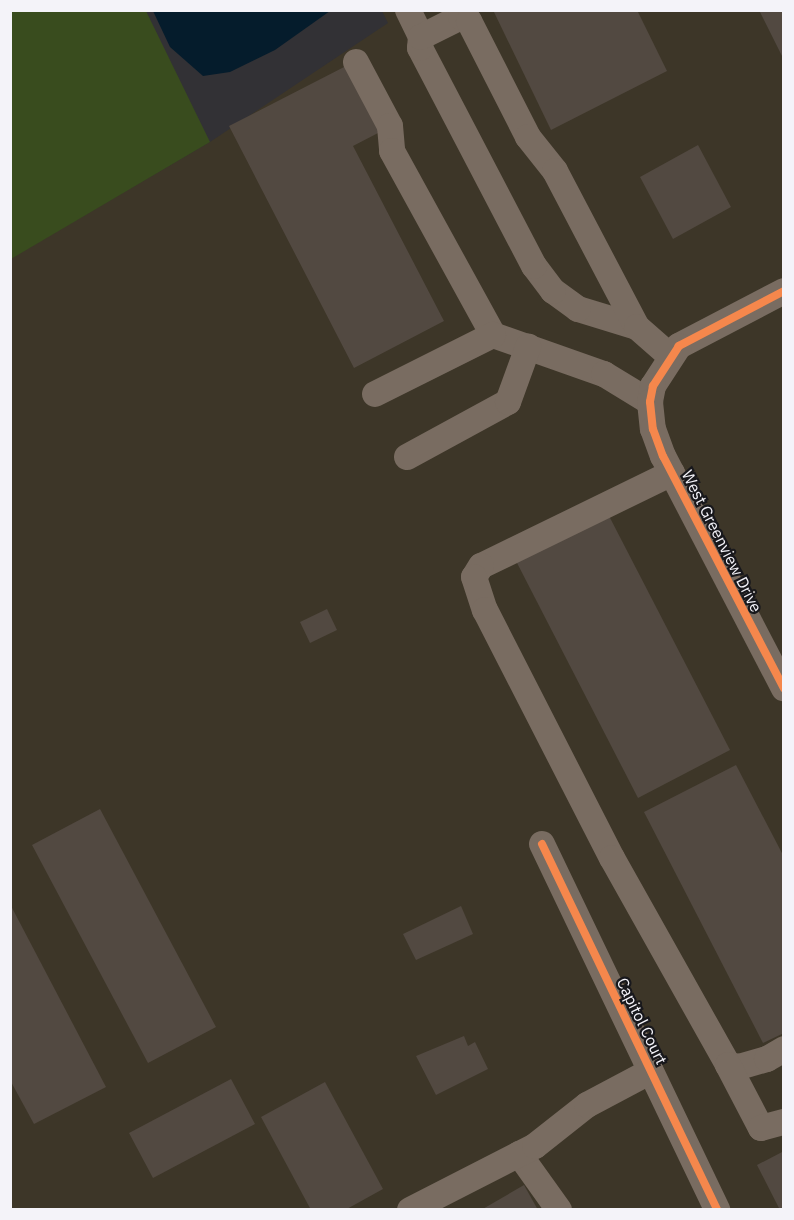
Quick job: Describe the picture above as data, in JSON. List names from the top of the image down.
{
  "streets": {
    "street": ["West Greenview Drive", "Capitol Court"]
  }
}
